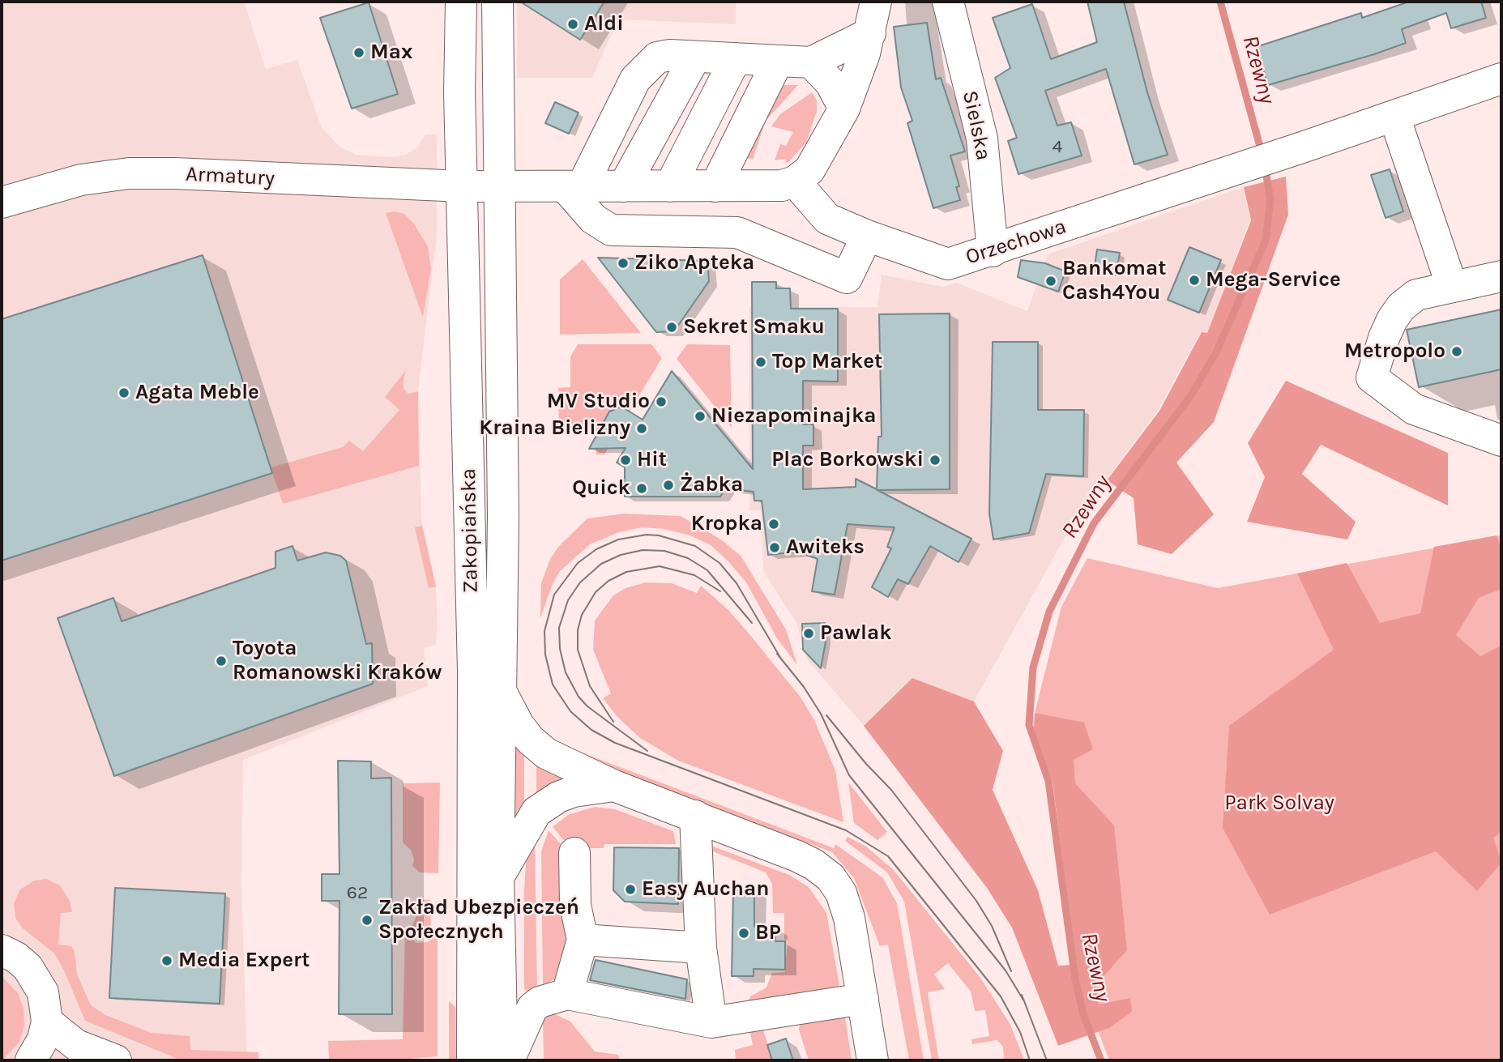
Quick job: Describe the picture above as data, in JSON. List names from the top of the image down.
{
  "streets": {
    "main road": [
      "Sielska",
      "Armatury",
      "Orzechowa",
      "Zakopiańska"
    ]
  },
  "crossings": [
    ["Sielska", "Orzechowa"],
    ["Armatury", "Zakopiańska"]
  ],
  "water": ["Rzewny"],
  "parks": ["Park Solvay"],
  "places": [
    "Aldi",
    "Max",
    "Ziko Apteka",
    "Mega-Service",
    "Bankomat Cash4You",
    "Sekret Smaku",
    "Metropolo",
    "Top Market",
    "Agata Meble",
    "MV Studio",
    "Niezapominajka",
    "Kraina Bielizny",
    "Hit",
    "Plac Borkowski",
    "Żabka",
    "Quick",
    "Kropka",
    "Awiteks",
    "Pawlak",
    "Toyota Romanowski Kraków",
    "Easy Auchan",
    "Zakład Ubezpieczeń Społecznych",
    "BP",
    "Media Expert"
  ],
  "house_numbers": ["4", "62"]
}
